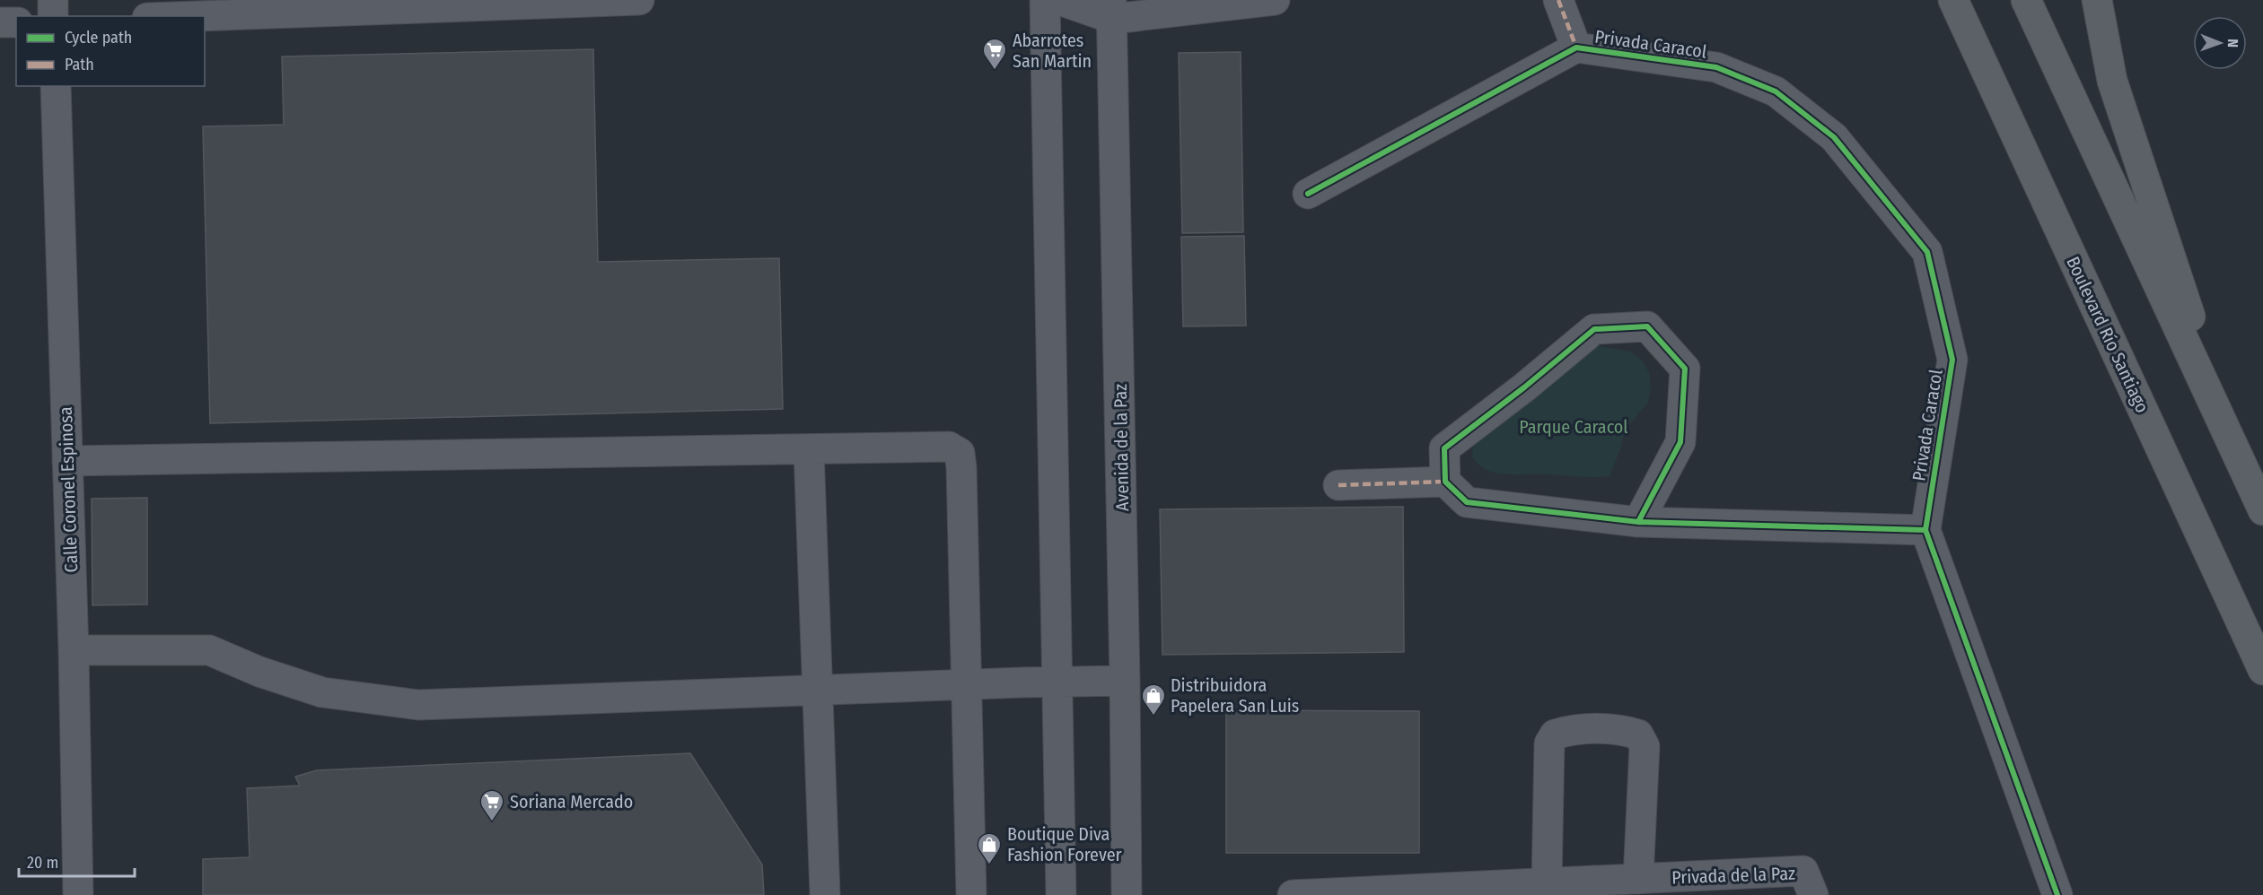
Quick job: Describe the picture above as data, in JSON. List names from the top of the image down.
{
  "streets": {
    "main road": ["Boulevard Río Santiago"],
    "street": [
      "Privada Caracol",
      "Avenida de la Paz",
      "Calle Coronel Espinosa",
      "Privada de la Paz"
    ]
  },
  "parks": ["Parque Caracol"],
  "places": {
    "supermarket": ["Abarrotes San Martin", "Soriana Mercado"],
    "shop": ["Distribuidora Papelera San Luis", "Boutique Diva Fashion Forever"]
  },
  "legend": ["Cycle path", "Path"],
  "scale_bar": "20 m",
  "north": "right"
}
